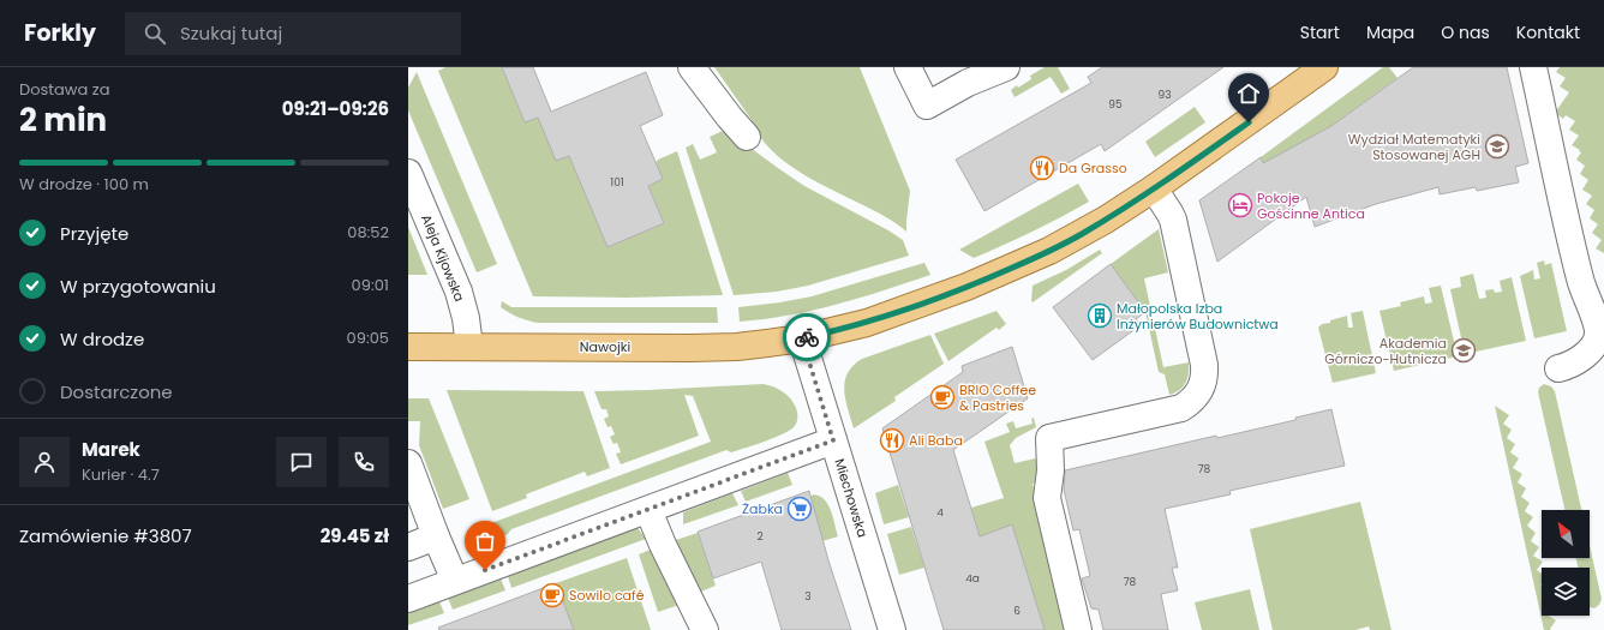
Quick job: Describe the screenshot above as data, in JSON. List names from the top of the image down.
{
  "streets": {
    "main road": ["Nawojki"],
    "street": ["Aleja Kijowska", "Miechowska"]
  },
  "crossings": [
    ["Aleja Kijowska", "Nawojki"],
    ["Nawojki", "Miechowska"]
  ],
  "places": {
    "school or university": ["Wydział Matematyki Stosowanej AGH", "Akademia Górniczo-Hutnicza"],
    "restaurant": ["Da Grasso", "Ali Baba"],
    "hotel": ["Pokoje Gościnne Antica"],
    "building": ["Małopolska Izba Inżynierów Budownictwa"],
    "cafe": ["BRIO Coffee & Pastries", "Sowilo café"],
    "supermarket": ["Żabka"]
  },
  "house_numbers": [
    "93",
    "95",
    "101",
    "78",
    "4",
    "2",
    "4a",
    "78",
    "3",
    "6"
  ],
  "north": "top left",
  "page": {
    "header": "Forkly",
    "search": "Szukaj tutaj",
    "nav": [
      "Start",
      "Mapa",
      "O nas",
      "Kontakt"
    ],
    "heading": ["2 min", "Dostawa za", "09:21–09:26"],
    "panel": [
      "Marek",
      "Kurier · 4.7",
      "Zamówienie #3807",
      "29.45 zł"
    ],
    "bar": "W drodze · 100 m",
    "list": [
      ["Przyjęte", "08:52"],
      ["W przygotowaniu", "09:01"],
      ["W drodze", "09:05"],
      "Dostarczone"
    ]
  }
}
